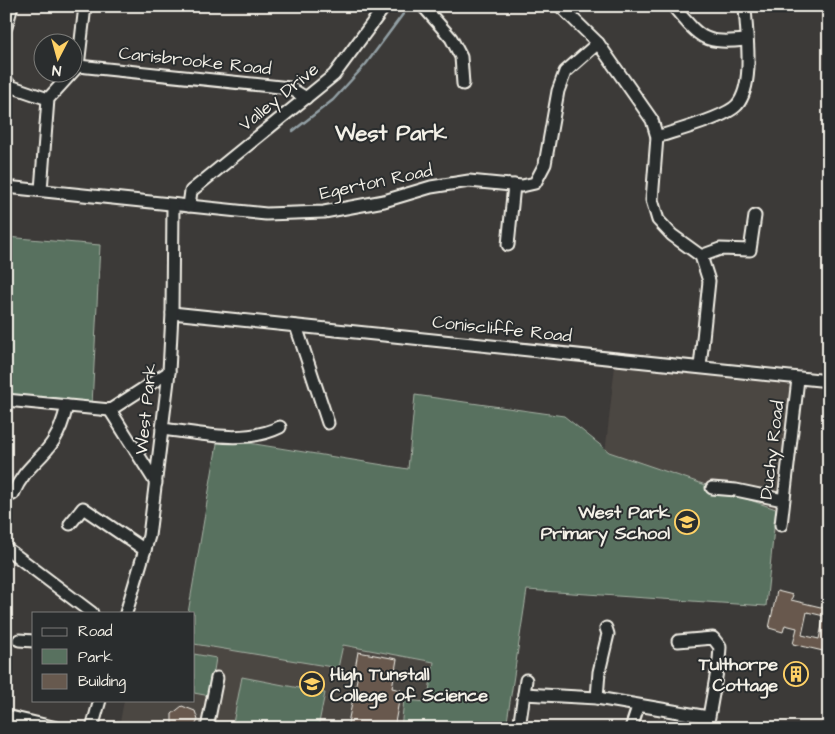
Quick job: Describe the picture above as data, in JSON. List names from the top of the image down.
{
  "streets": {
    "street": [
      "Carisbrooke Road",
      "Valley Drive",
      "Egerton Road",
      "Coniscliffe Road",
      "West Park",
      "Duchy Road"
    ]
  },
  "crossings": [
    ["Carisbrooke Road", "Valley Drive"],
    ["Valley Drive", "Egerton Road"],
    ["Egerton Road", "West Park"],
    ["Coniscliffe Road", "West Park"],
    ["Coniscliffe Road", "Duchy Road"]
  ],
  "districts": ["West Park"],
  "places": {
    "school or university": ["West Park Primary School", "High Tunstall College of Science"],
    "building": ["Tulthorpe Cottage"]
  },
  "legend": ["Road", "Park", "Building"],
  "north": "bottom"
}
